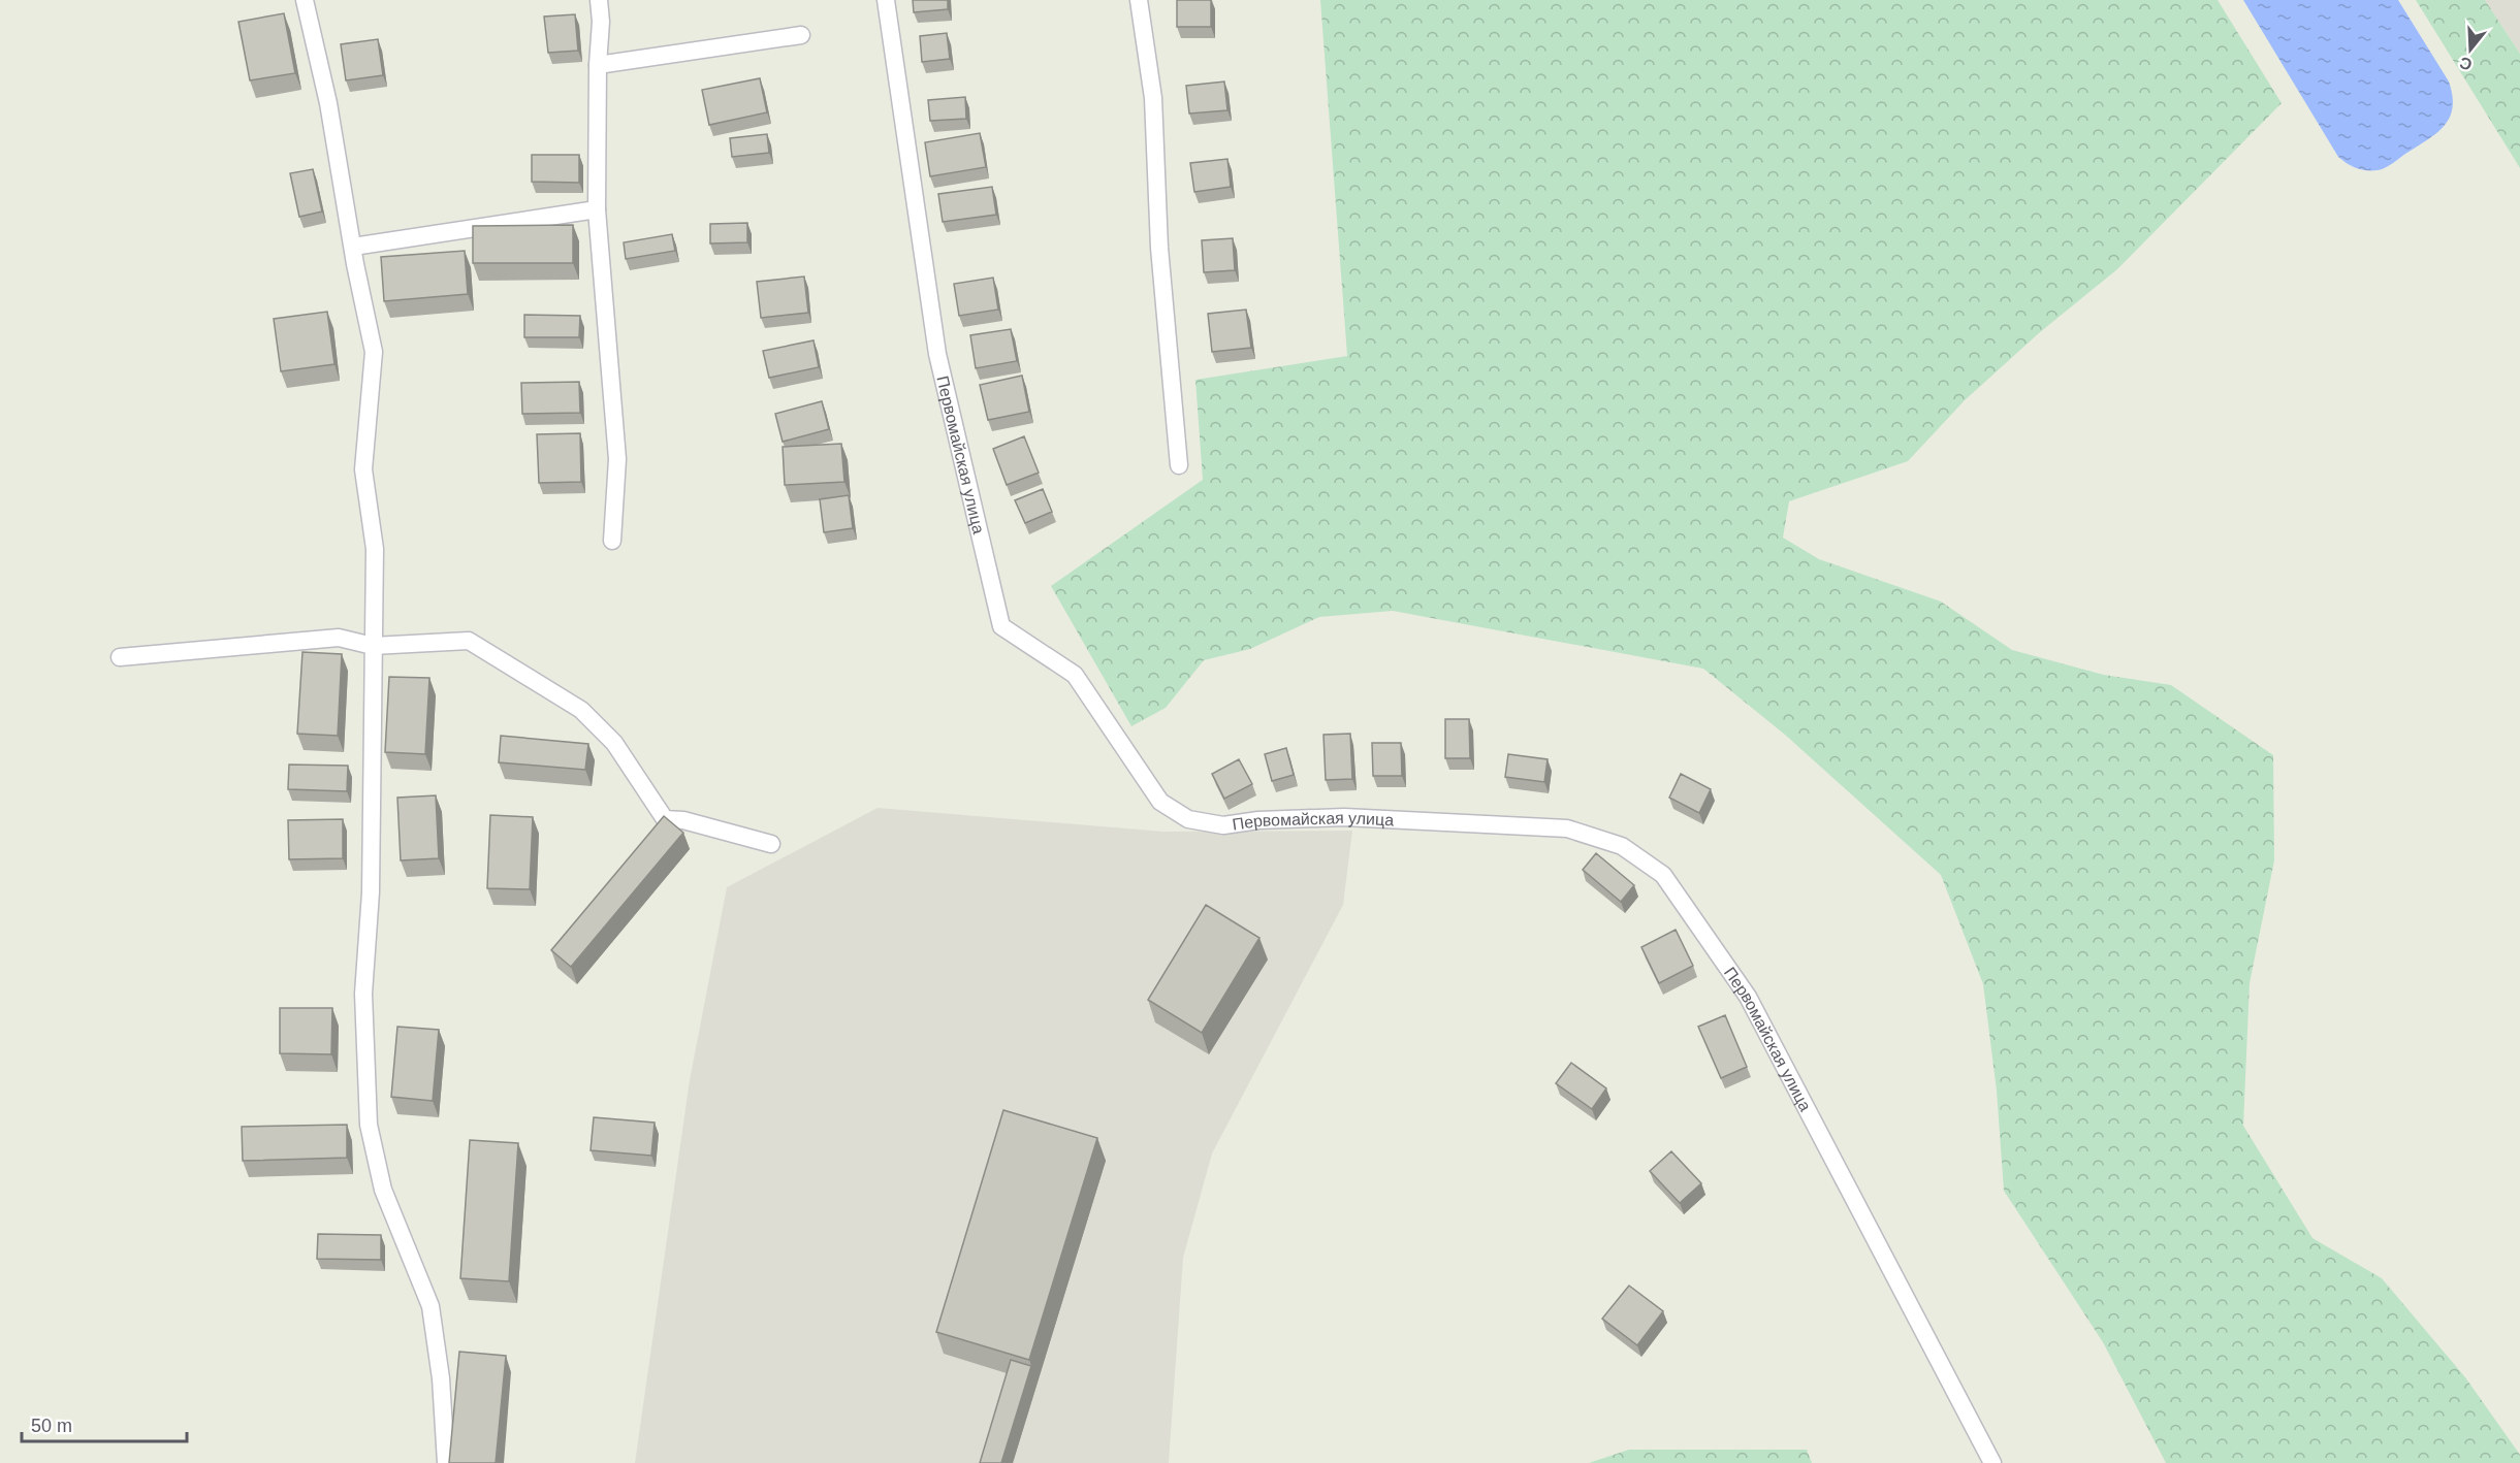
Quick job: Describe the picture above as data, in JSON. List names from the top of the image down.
{
  "streets": {
    "street": ["Первомайская улица"]
  },
  "scale_bar": "50 m",
  "north": "bottom"
}
